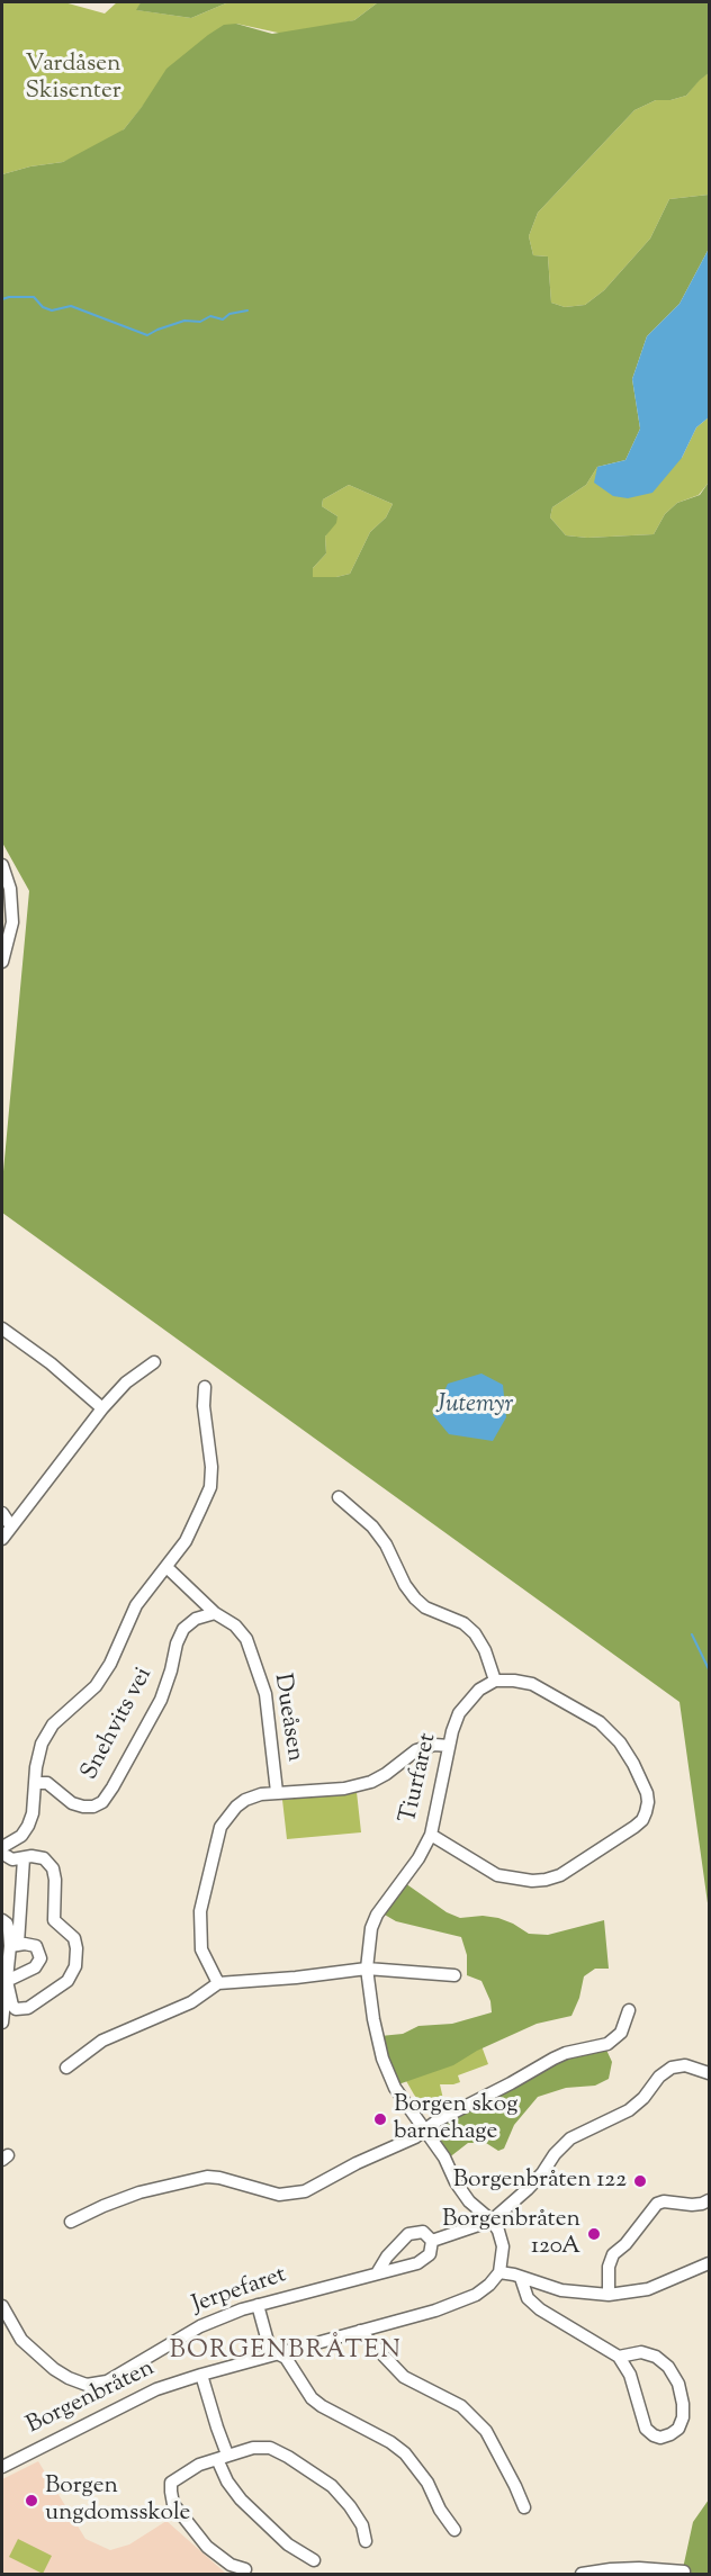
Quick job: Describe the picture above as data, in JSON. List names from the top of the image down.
{
  "streets": {
    "street": [
      "Dueåsen",
      "Snehvits vei",
      "Tiurfaret",
      "Jerpefaret",
      "Borgenbråten"
    ]
  },
  "crossings": [
    ["Dueåsen", "Snehvits vei"],
    ["Dueåsen", "Tiurfaret"]
  ],
  "districts": ["BORGENBRÅTEN"],
  "water": ["Jutemyr"],
  "parks": ["Vardåsen Skisenter"],
  "places": [
    "Borgen skog barnehage",
    "Borgenbråten 122",
    "Borgenbråten 120A",
    "Borgen ungdomsskole"
  ]
}
